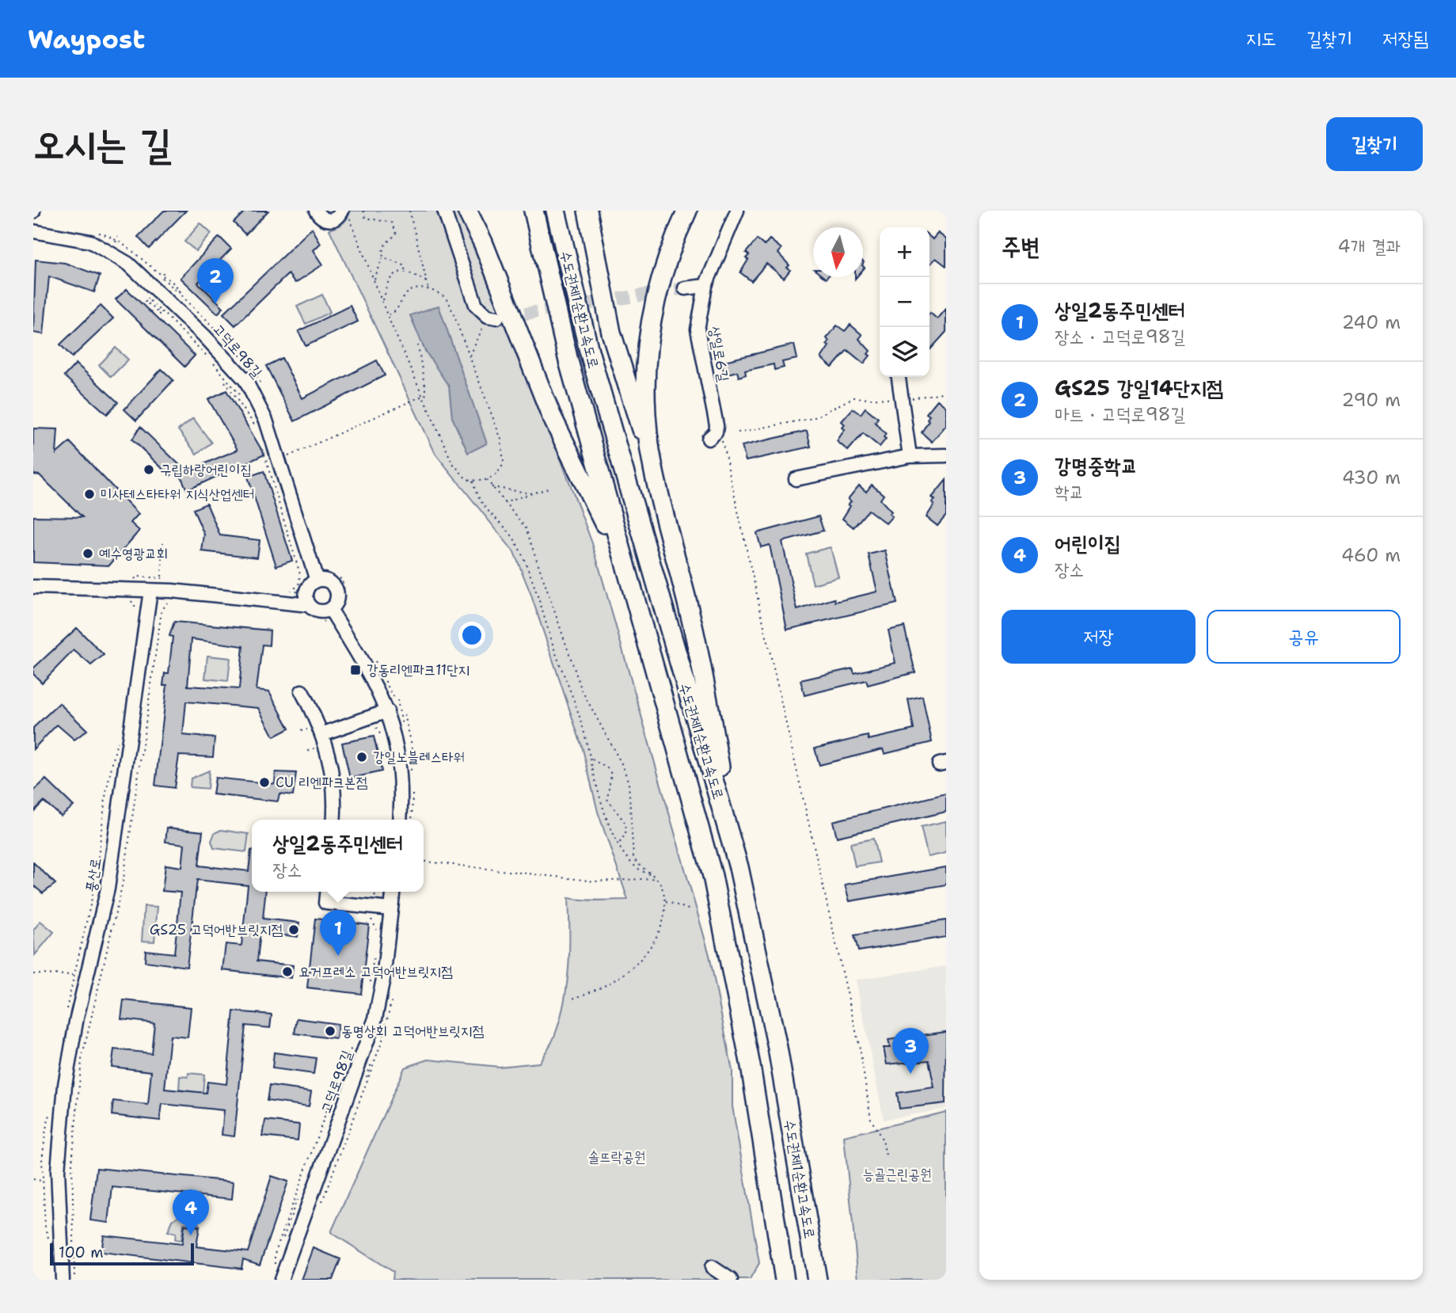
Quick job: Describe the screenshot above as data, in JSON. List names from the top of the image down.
{
  "streets": {
    "highway": ["수도권제1순환고속도로"],
    "street": ["고덕로98길", "상일로6길", "풍산로"]
  },
  "parks": ["솔뜨락공원", "능골근린공원"],
  "places": {
    "other": [
      "구립하랑어린이집",
      "미사테스타타워 지식산업센터",
      "예수영광교회",
      "강일노블레스타워",
      "CU 리엔파크본점",
      "GS25 고덕어반브릿지점",
      "요거프레소 고덕어반브릿지점",
      "동명상회 고덕어반브릿지점"
    ],
    "transit": ["강동리엔파크11단지"]
  },
  "scale_bar": "100 m",
  "north": "bottom",
  "page": {
    "header": "Waypost",
    "nav": ["지도", "길찾기", "저장됨"],
    "buttons": [
      "길찾기",
      ["저장", "공유"]
    ],
    "title": "오시는 길",
    "heading": ["주변", "4개 결과"],
    "map_buttons": ["+", "−"],
    "pins": [
      "2",
      "1",
      "3",
      "4"
    ],
    "list": [
      {
        "mark": "1",
        "name": "상일2동주민센터",
        "note": "장소 · 고덕로98길",
        "value": "240 m"
      },
      {
        "mark": "2",
        "name": "GS25 강일14단지점",
        "note": "마트 · 고덕로98길",
        "value": "290 m"
      },
      {
        "mark": "3",
        "name": "강명중학교",
        "note": "학교",
        "value": "430 m"
      },
      {
        "mark": "4",
        "name": "어린이집",
        "note": "장소",
        "value": "460 m"
      }
    ],
    "popup": ["상일2동주민센터", "장소"],
    "scale": "100 m"
  }
}
